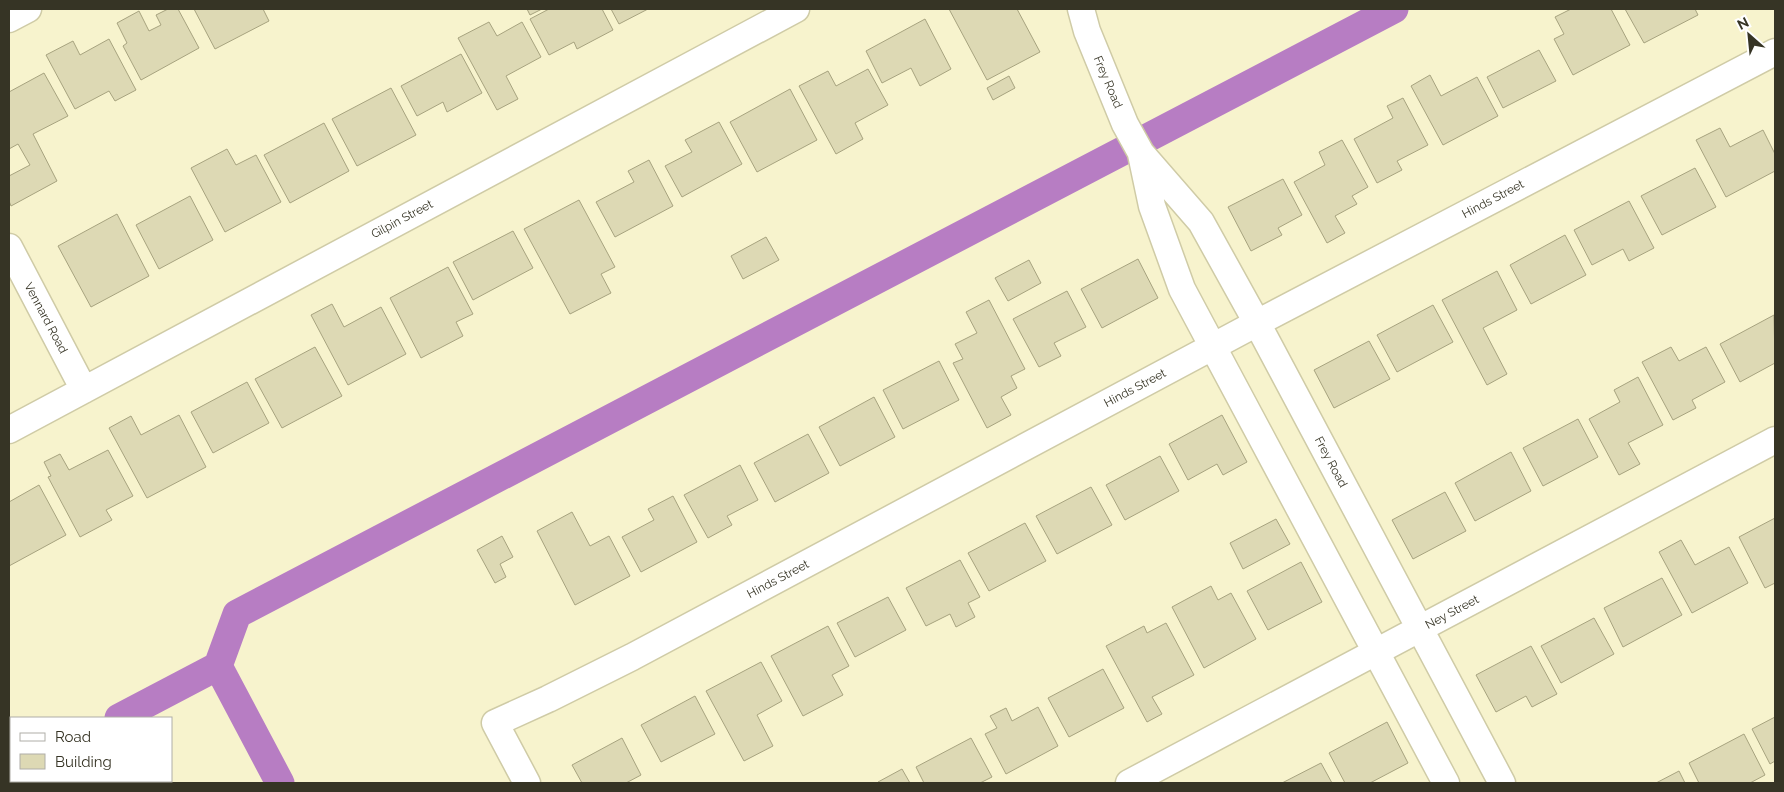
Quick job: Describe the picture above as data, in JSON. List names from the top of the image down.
{
  "streets": {
    "street": [
      "Frey Road",
      "Hinds Street",
      "Gilpin Street",
      "Vennard Road",
      "Ney Street"
    ]
  },
  "crossings": [
    ["Frey Road", "Hinds Street"],
    ["Frey Road", "Ney Street"],
    ["Gilpin Street", "Vennard Road"]
  ],
  "legend": ["Road", "Building"],
  "north": "top left"
}
